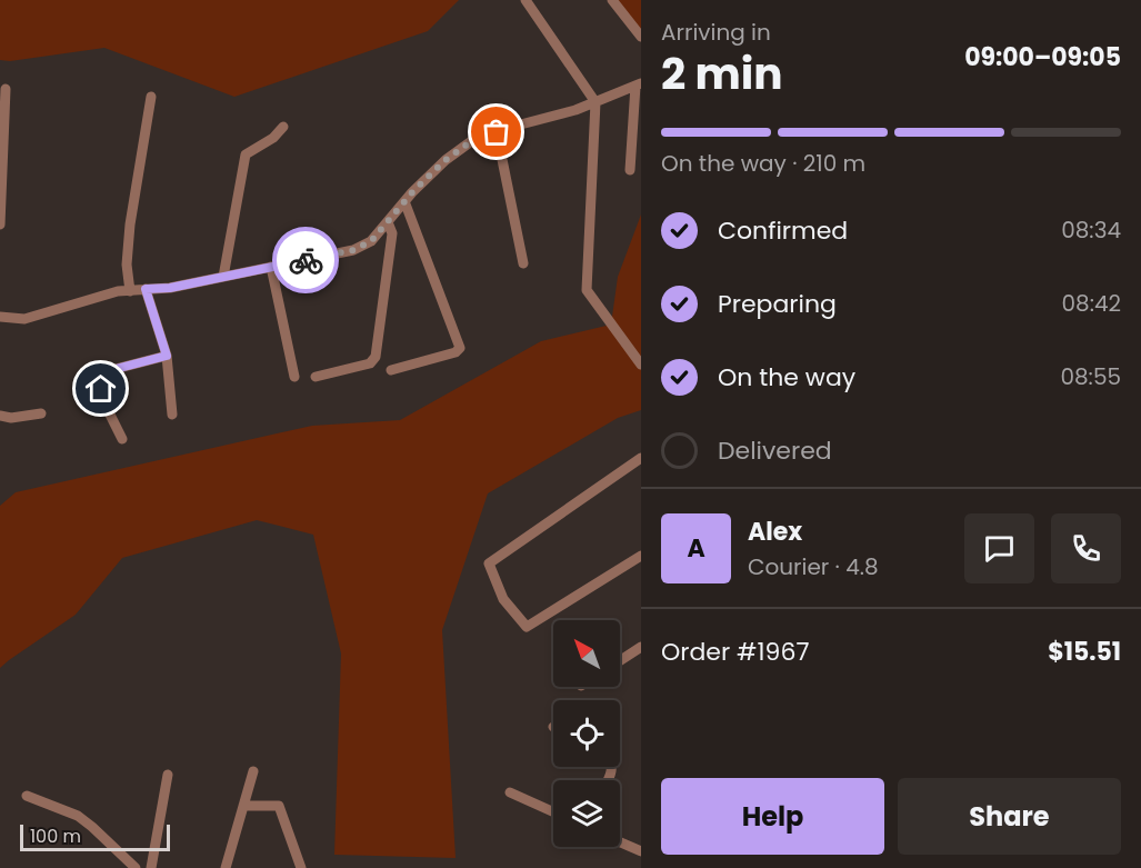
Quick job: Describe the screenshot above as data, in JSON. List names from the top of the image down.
{
  "scale_bar": "100 m",
  "north": "top left",
  "page": {
    "heading": ["2 min", "Arriving in", "09:00–09:05"],
    "panel": [
      "Alex",
      "Courier · 4.8",
      "Order #1967",
      "$15.51"
    ],
    "bar": "On the way · 210 m",
    "list": [
      ["Confirmed", "08:34"],
      ["Preparing", "08:42"],
      ["On the way", "08:55"],
      "Delivered"
    ],
    "round": "A",
    "buttons": ["Help", "Share"],
    "scale": "100 m"
  }
}
